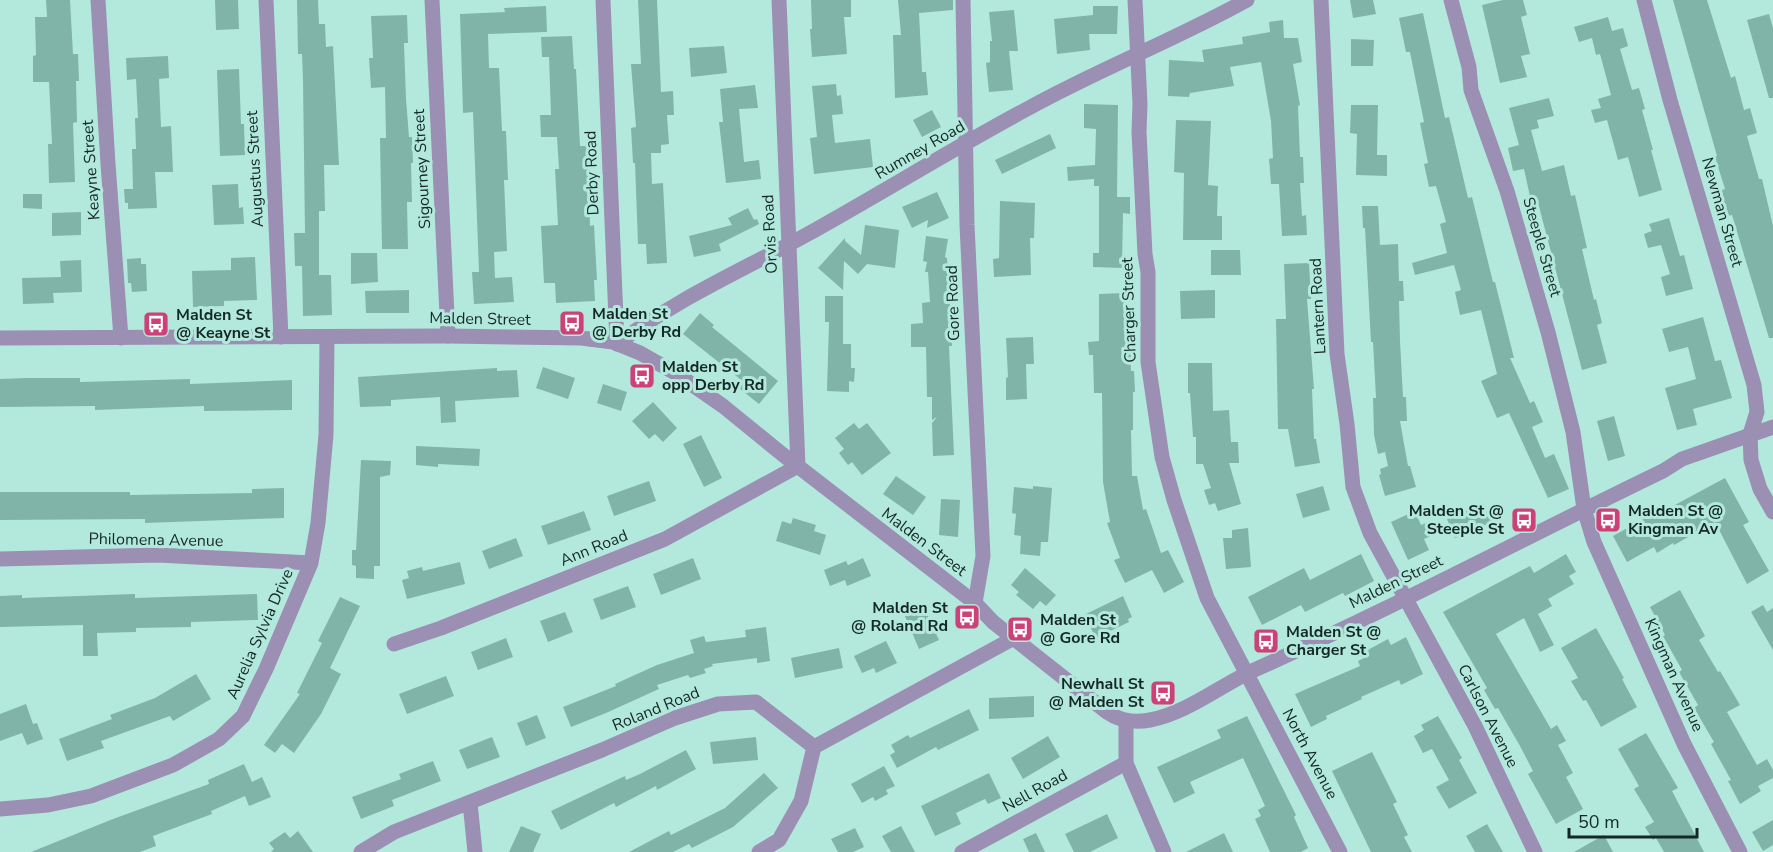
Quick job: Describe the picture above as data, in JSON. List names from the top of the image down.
{
  "streets": {
    "street": [
      "Rumney Road",
      "Augustus Street",
      "Sigourney Street",
      "Keayne Street",
      "Derby Road",
      "Newman Street",
      "Orvis Road",
      "Steeple Street",
      "Gore Road",
      "Lantern Road",
      "Charger Street",
      "Malden Street",
      "Philomena Avenue",
      "Ann Road",
      "Aurelia Sylvia Drive",
      "Kingman Avenue",
      "Roland Road",
      "Carlson Avenue",
      "North Avenue",
      "Nell Road"
    ]
  },
  "crossings": [
    ["Rumney Road", "Derby Road"],
    ["Rumney Road", "Orvis Road"],
    ["Rumney Road", "Gore Road"],
    ["Rumney Road", "Charger Street"],
    ["Rumney Road", "Malden Street"],
    ["Augustus Street", "Malden Street"],
    ["Sigourney Street", "Malden Street"],
    ["Keayne Street", "Malden Street"],
    ["Derby Road", "Malden Street"],
    ["Newman Street", "Malden Street"],
    ["Orvis Road", "Malden Street"],
    ["Orvis Road", "Ann Road"],
    ["Steeple Street", "Malden Street"],
    ["Steeple Street", "Kingman Avenue"],
    ["Gore Road", "Malden Street"],
    ["Lantern Road", "Malden Street"],
    ["Lantern Road", "Carlson Avenue"],
    ["Charger Street", "Malden Street"],
    ["Charger Street", "North Avenue"],
    ["Malden Street", "Ann Road"],
    ["Malden Street", "Aurelia Sylvia Drive"],
    ["Malden Street", "Kingman Avenue"],
    ["Malden Street", "Carlson Avenue"],
    ["Malden Street", "North Avenue"],
    ["Philomena Avenue", "Aurelia Sylvia Drive"]
  ],
  "places": {
    "bus stop": [
      "Malden St @ Derby Rd",
      "Malden St @ Keayne St",
      "Malden St opp Derby Rd",
      "Malden St @ Steeple St",
      "Malden St @ Kingman Av",
      "Malden St @ Roland Rd",
      "Malden St @ Gore Rd",
      "Malden St @ Charger St",
      "Newhall St @ Malden St"
    ]
  },
  "scale_bar": "50 m"
}
